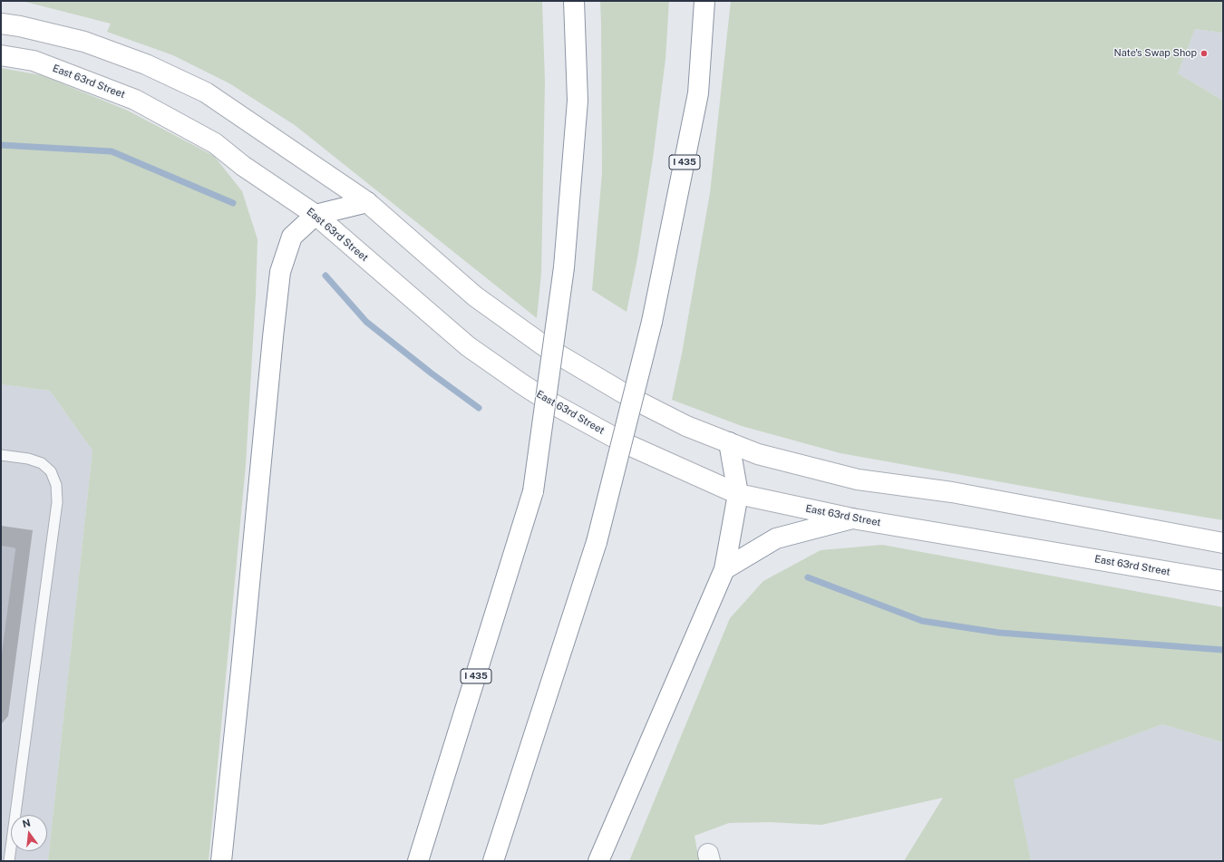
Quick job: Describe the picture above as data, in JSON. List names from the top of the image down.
{
  "streets": {
    "main road": ["East 63rd Street", "I 435"]
  },
  "places": ["Nate's Swap Shop"],
  "north": "top"
}
